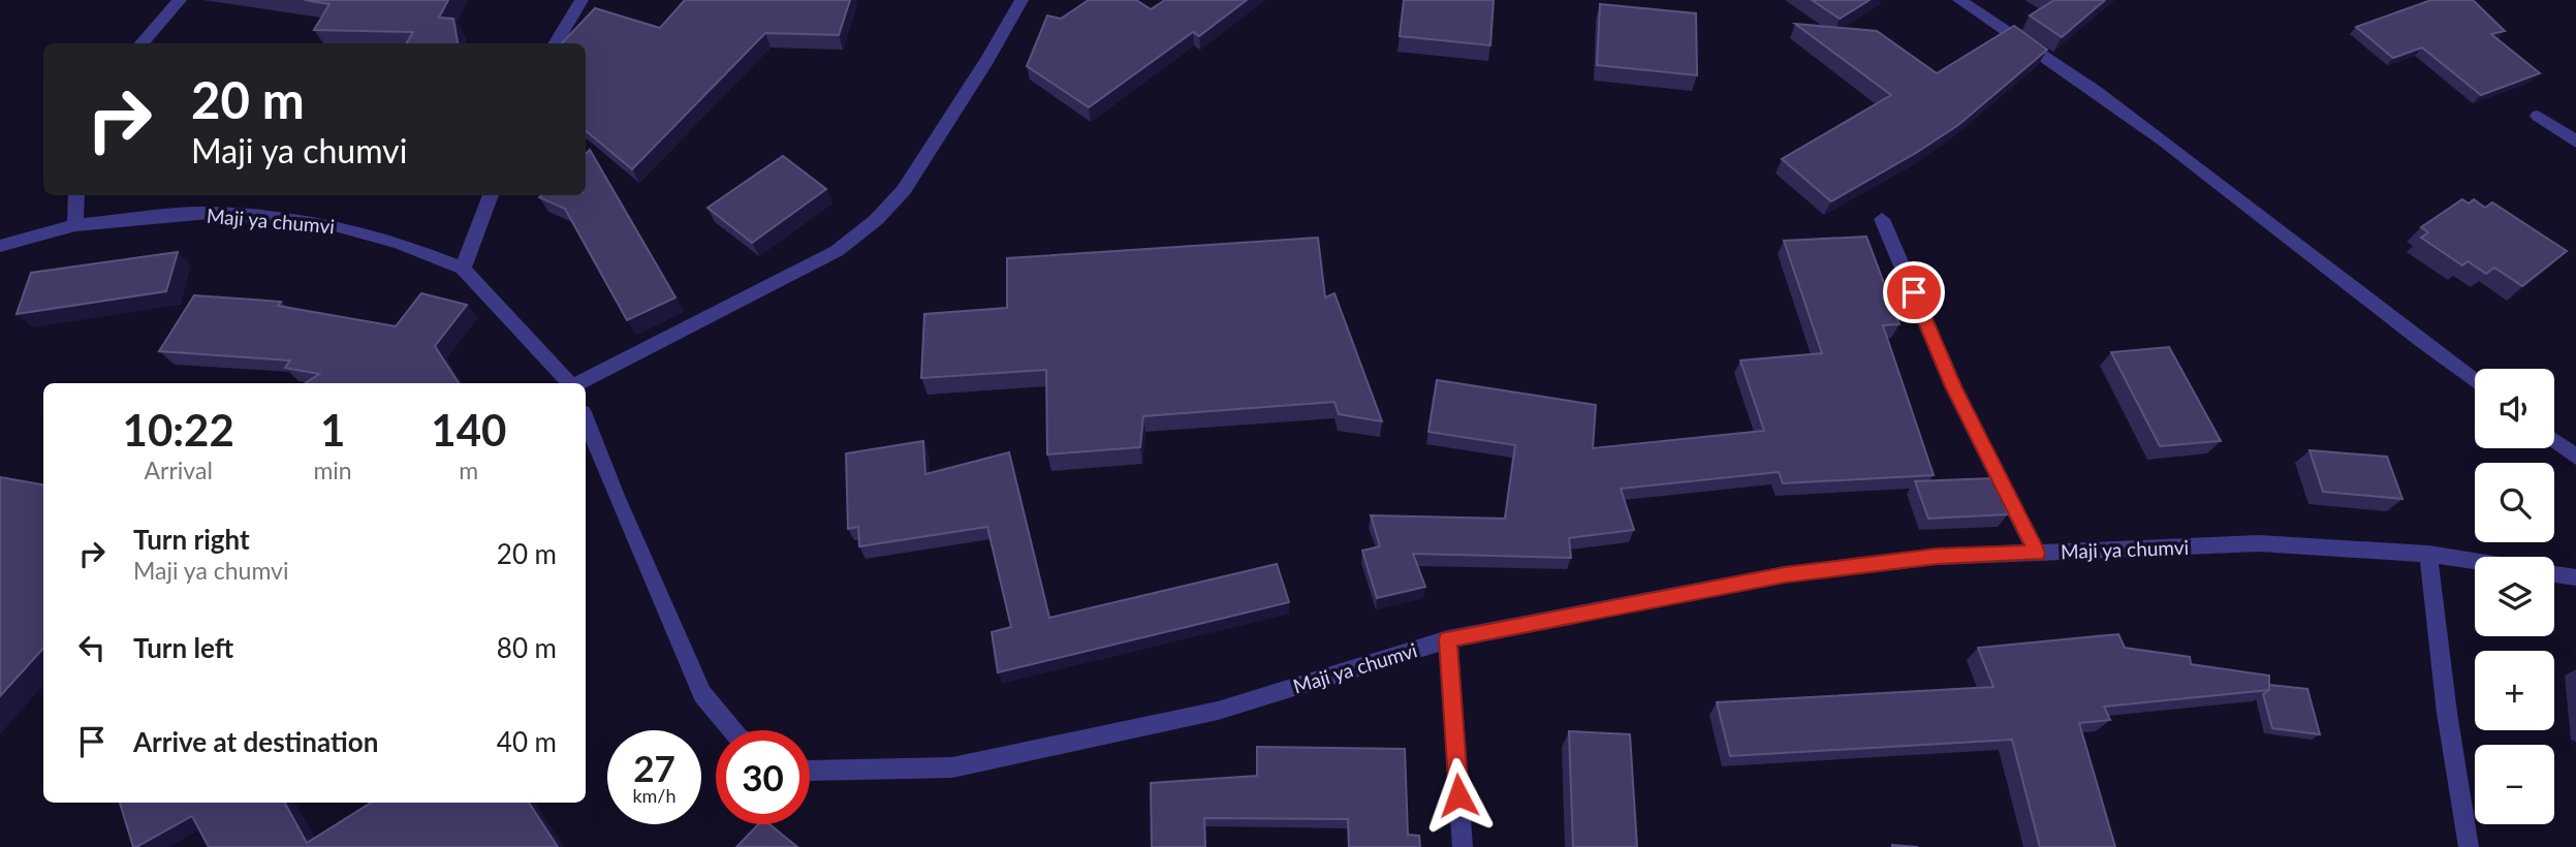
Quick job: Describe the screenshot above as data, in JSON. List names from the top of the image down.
{
  "streets": {
    "street": ["Maji ya chumvi"]
  },
  "page": {
    "turn": ["20 m", "Maji ya chumvi"],
    "map_buttons": ["+", "−"],
    "eta": [
      "10:22",
      "Arrival",
      "1",
      "min",
      "140",
      "m"
    ],
    "list": [
      {
        "name": "Turn right",
        "note": "Maji ya chumvi",
        "value": "20 m"
      },
      {
        "name": "Turn left",
        "value": "80 m"
      },
      {
        "name": "Arrive at destination",
        "value": "40 m"
      }
    ],
    "speed": "27 km/h",
    "limit": "30"
  }
}
